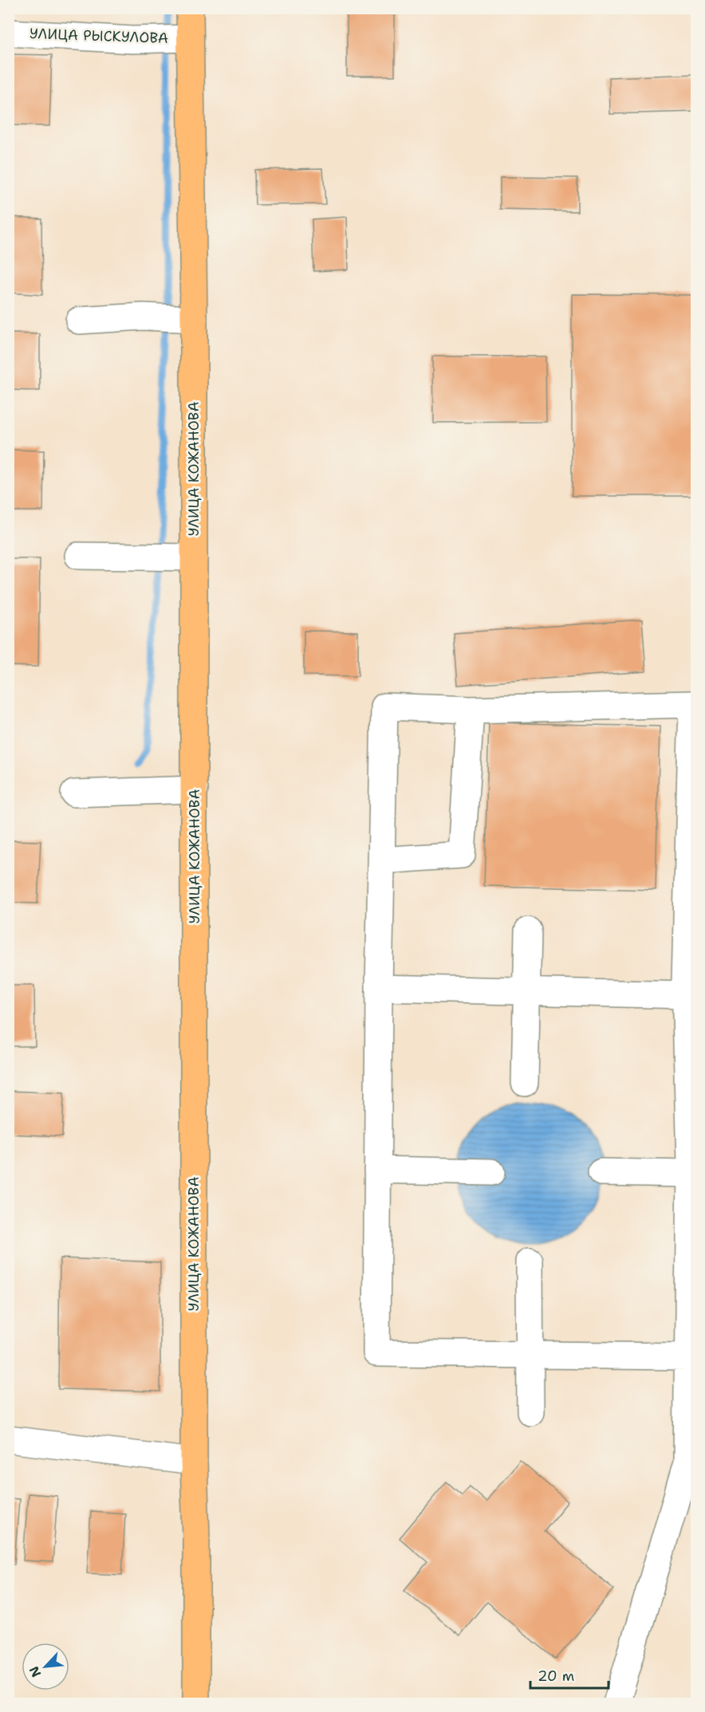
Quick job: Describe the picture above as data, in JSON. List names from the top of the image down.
{
  "streets": {
    "main road": ["УЛИЦА КОЖАНОВА"],
    "street": ["УЛИЦА РЫСКУЛОВА"]
  },
  "crossings": [
    ["УЛИЦА РЫСКУЛОВА", "УЛИЦА КОЖАНОВА"]
  ],
  "scale_bar": "20 m",
  "north": "bottom left"
}
